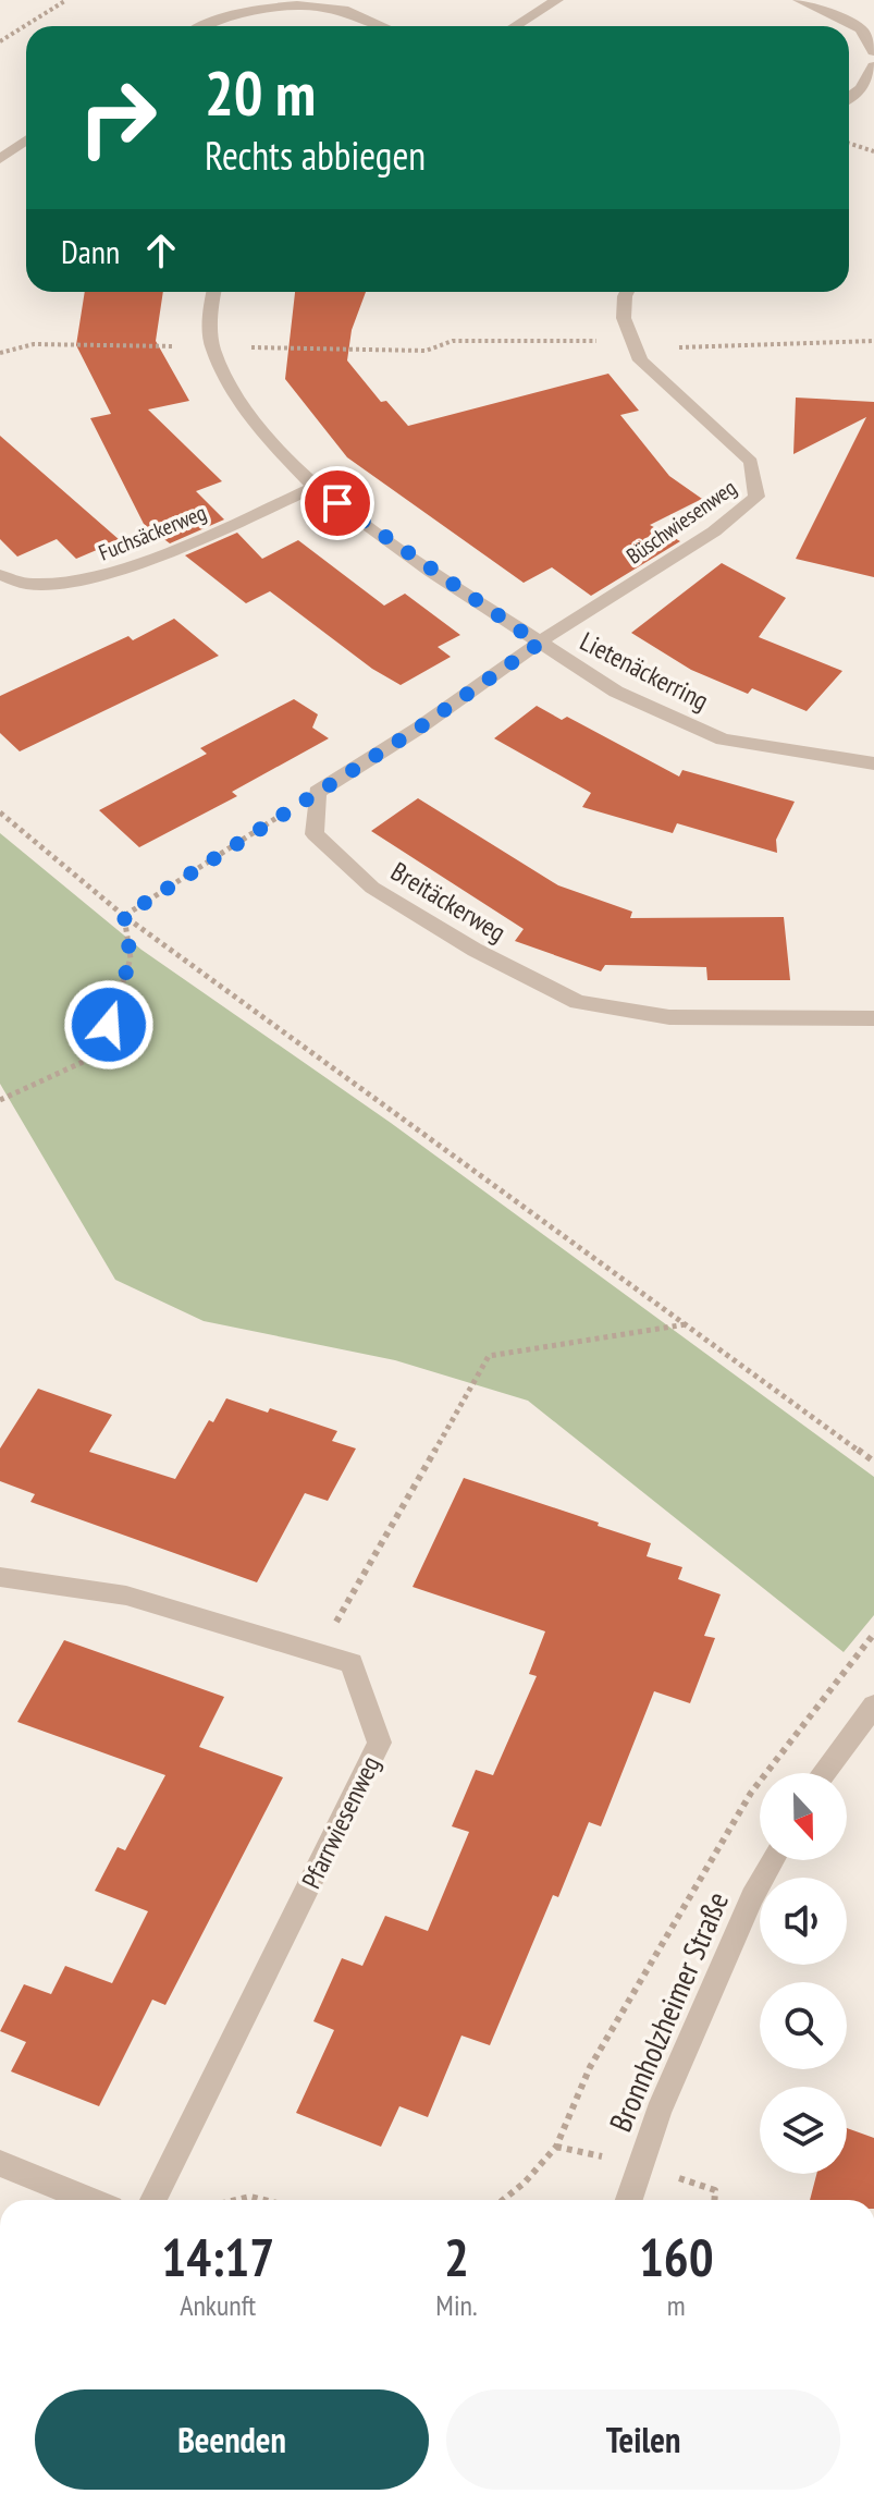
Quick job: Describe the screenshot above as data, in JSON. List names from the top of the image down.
{
  "streets": {
    "street": [
      "Büschwiesenweg",
      "Fuchsäckerweg",
      "Lietenäckerring",
      "Breitäckerweg",
      "Pfarrwiesenweg",
      "Bronnholzheimer Straße"
    ]
  },
  "crossings": [
    ["Büschwiesenweg", "Lietenäckerring"],
    ["Fuchsäckerweg", "Lietenäckerring"]
  ],
  "north": "bottom",
  "page": {
    "turn": ["20 m", "Rechts abbiegen"],
    "then": "Dann",
    "eta": [
      "14:17",
      "Ankunft",
      "2",
      "Min.",
      "160",
      "m"
    ],
    "buttons": ["Beenden", "Teilen"]
  }
}
